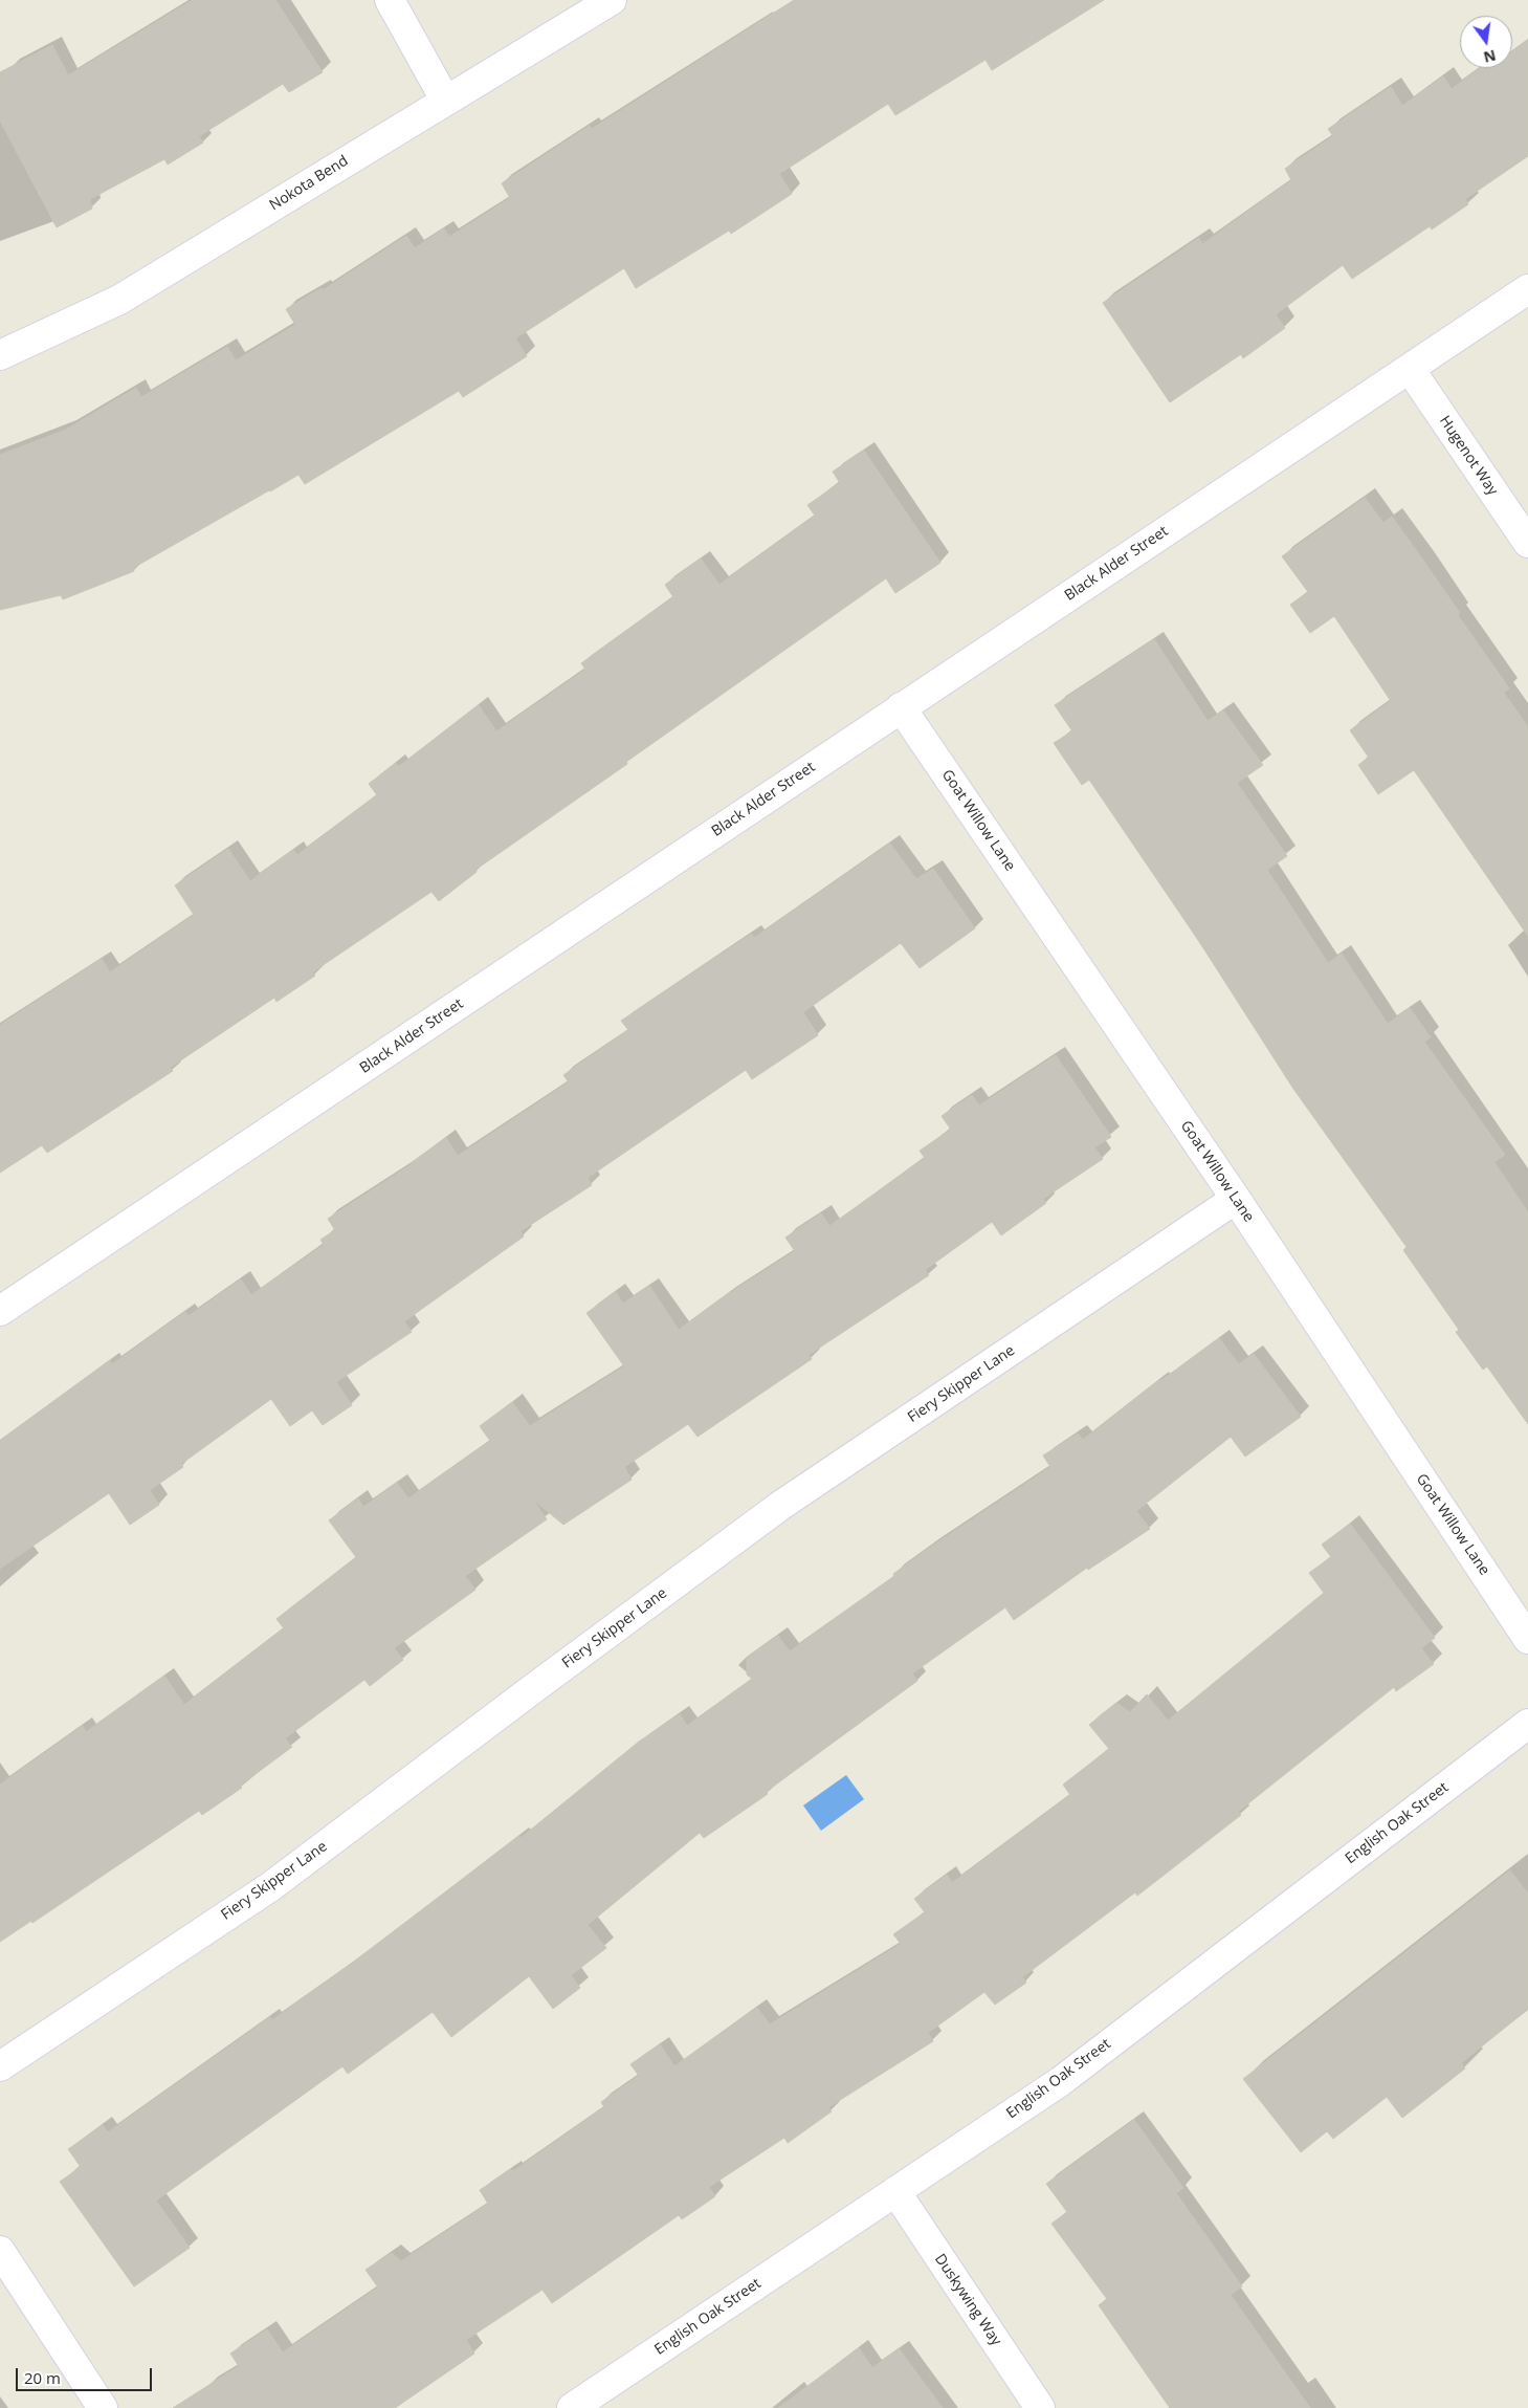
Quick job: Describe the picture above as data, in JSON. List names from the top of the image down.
{
  "streets": {
    "street": [
      "Nokota Bend",
      "Hugenot Way",
      "Black Alder Street",
      "Goat Willow Lane",
      "Fiery Skipper Lane",
      "English Oak Street",
      "Duskywing Way"
    ]
  },
  "crossings": [
    ["Hugenot Way", "Black Alder Street"],
    ["Black Alder Street", "Goat Willow Lane"],
    ["Goat Willow Lane", "Fiery Skipper Lane"],
    ["English Oak Street", "Duskywing Way"]
  ],
  "scale_bar": "20 m",
  "north": "bottom"
}
